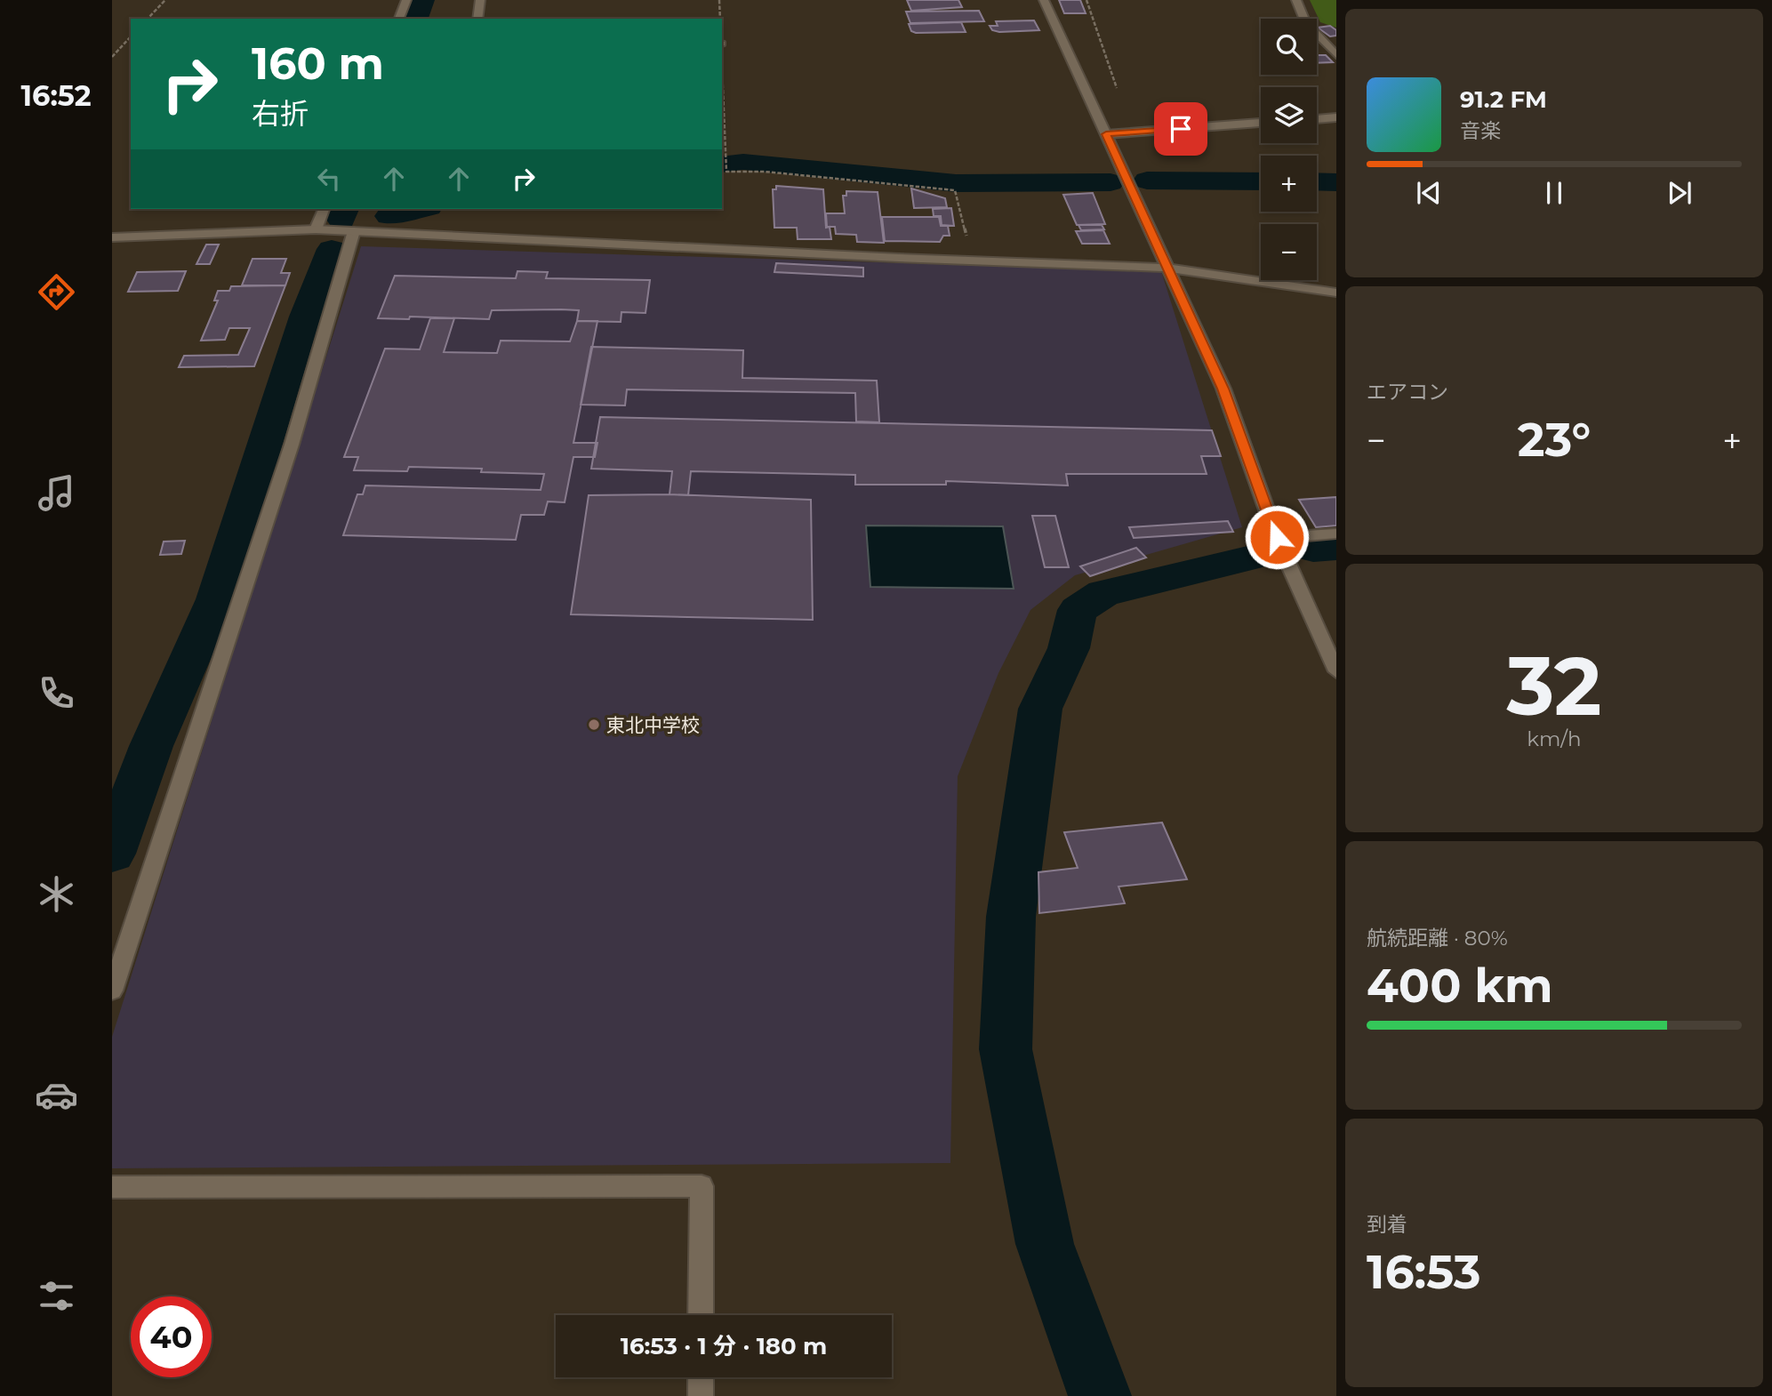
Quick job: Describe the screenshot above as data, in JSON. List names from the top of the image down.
{
  "places": ["東北中学校"],
  "page": {
    "tabs": "16:52",
    "map_buttons": ["+", "−"],
    "turn": ["160 m", "右折"],
    "song": ["91.2 FM", "音楽"],
    "tile": [
      "エアコン",
      ["32", "km/h"],
      ["航続距離 · 80%", "400 km"],
      ["到着", "16:53"]
    ],
    "heat": ["−", "23°", "+"],
    "limit": "40",
    "trip": "16:53 · 1 分 · 180 m"
  }
}
